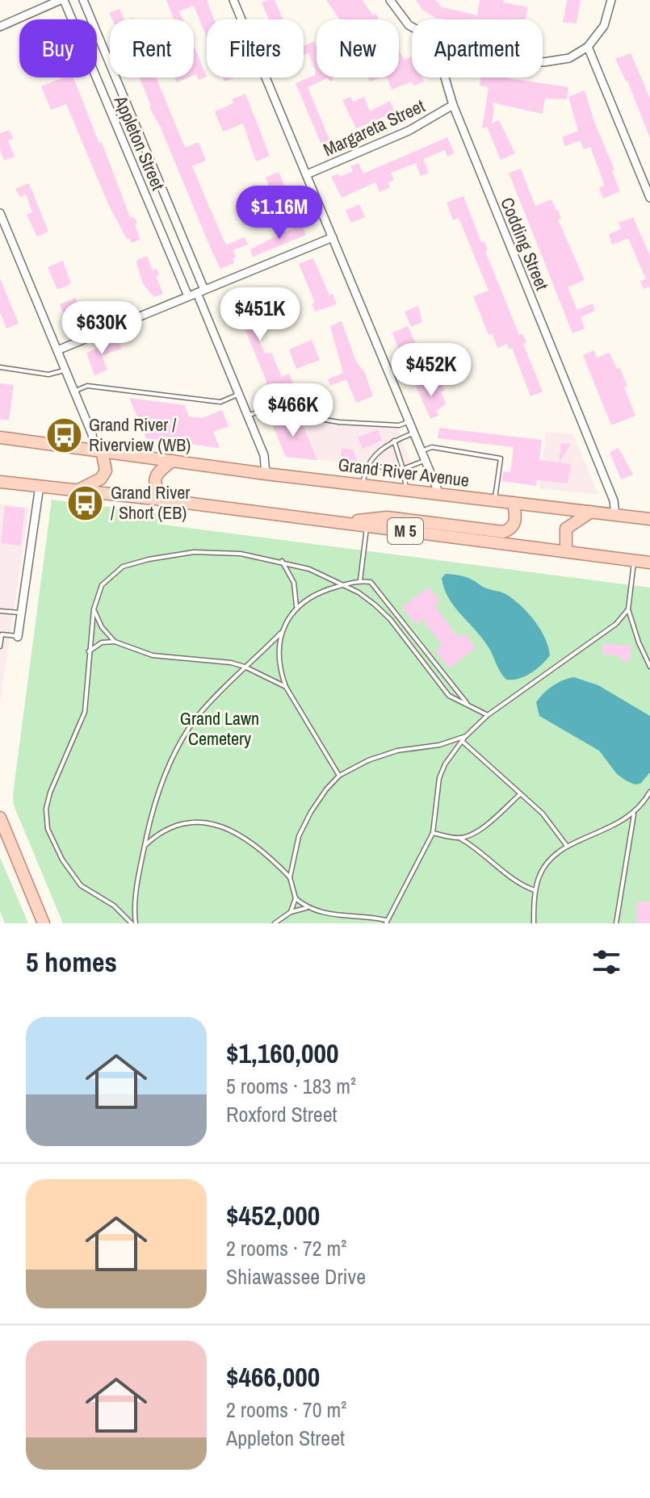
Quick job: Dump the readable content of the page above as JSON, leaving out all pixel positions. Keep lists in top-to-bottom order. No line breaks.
{"streets":{"main road":["Grand River Avenue","M 5"],"street":["Margareta Street","Appleton Street","Codding Street"]},"crossings":[["Margareta Street","Codding Street"],["Appleton Street","Grand River Avenue"],["Codding Street","Grand River Avenue"]],"parks":["Grand Lawn Cemetery"],"places":{"bus stop":["Grand River / Riverview (WB)","Grand River / Short (EB)"]},"page":{"chip":["Buy","Rent","Filters","New","Apartment"],"price":["$1.16M","$451K","$630K","$452K","$466K"],"heading":"5 homes","list":[{"name":"$1,160,000","note":"5 rooms · 183 m² · Roxford Street"},{"name":"$452,000","note":"2 rooms · 72 m² · Shiawassee Drive"},{"name":"$466,000","note":"2 rooms · 70 m² · Appleton Street"}]}}
